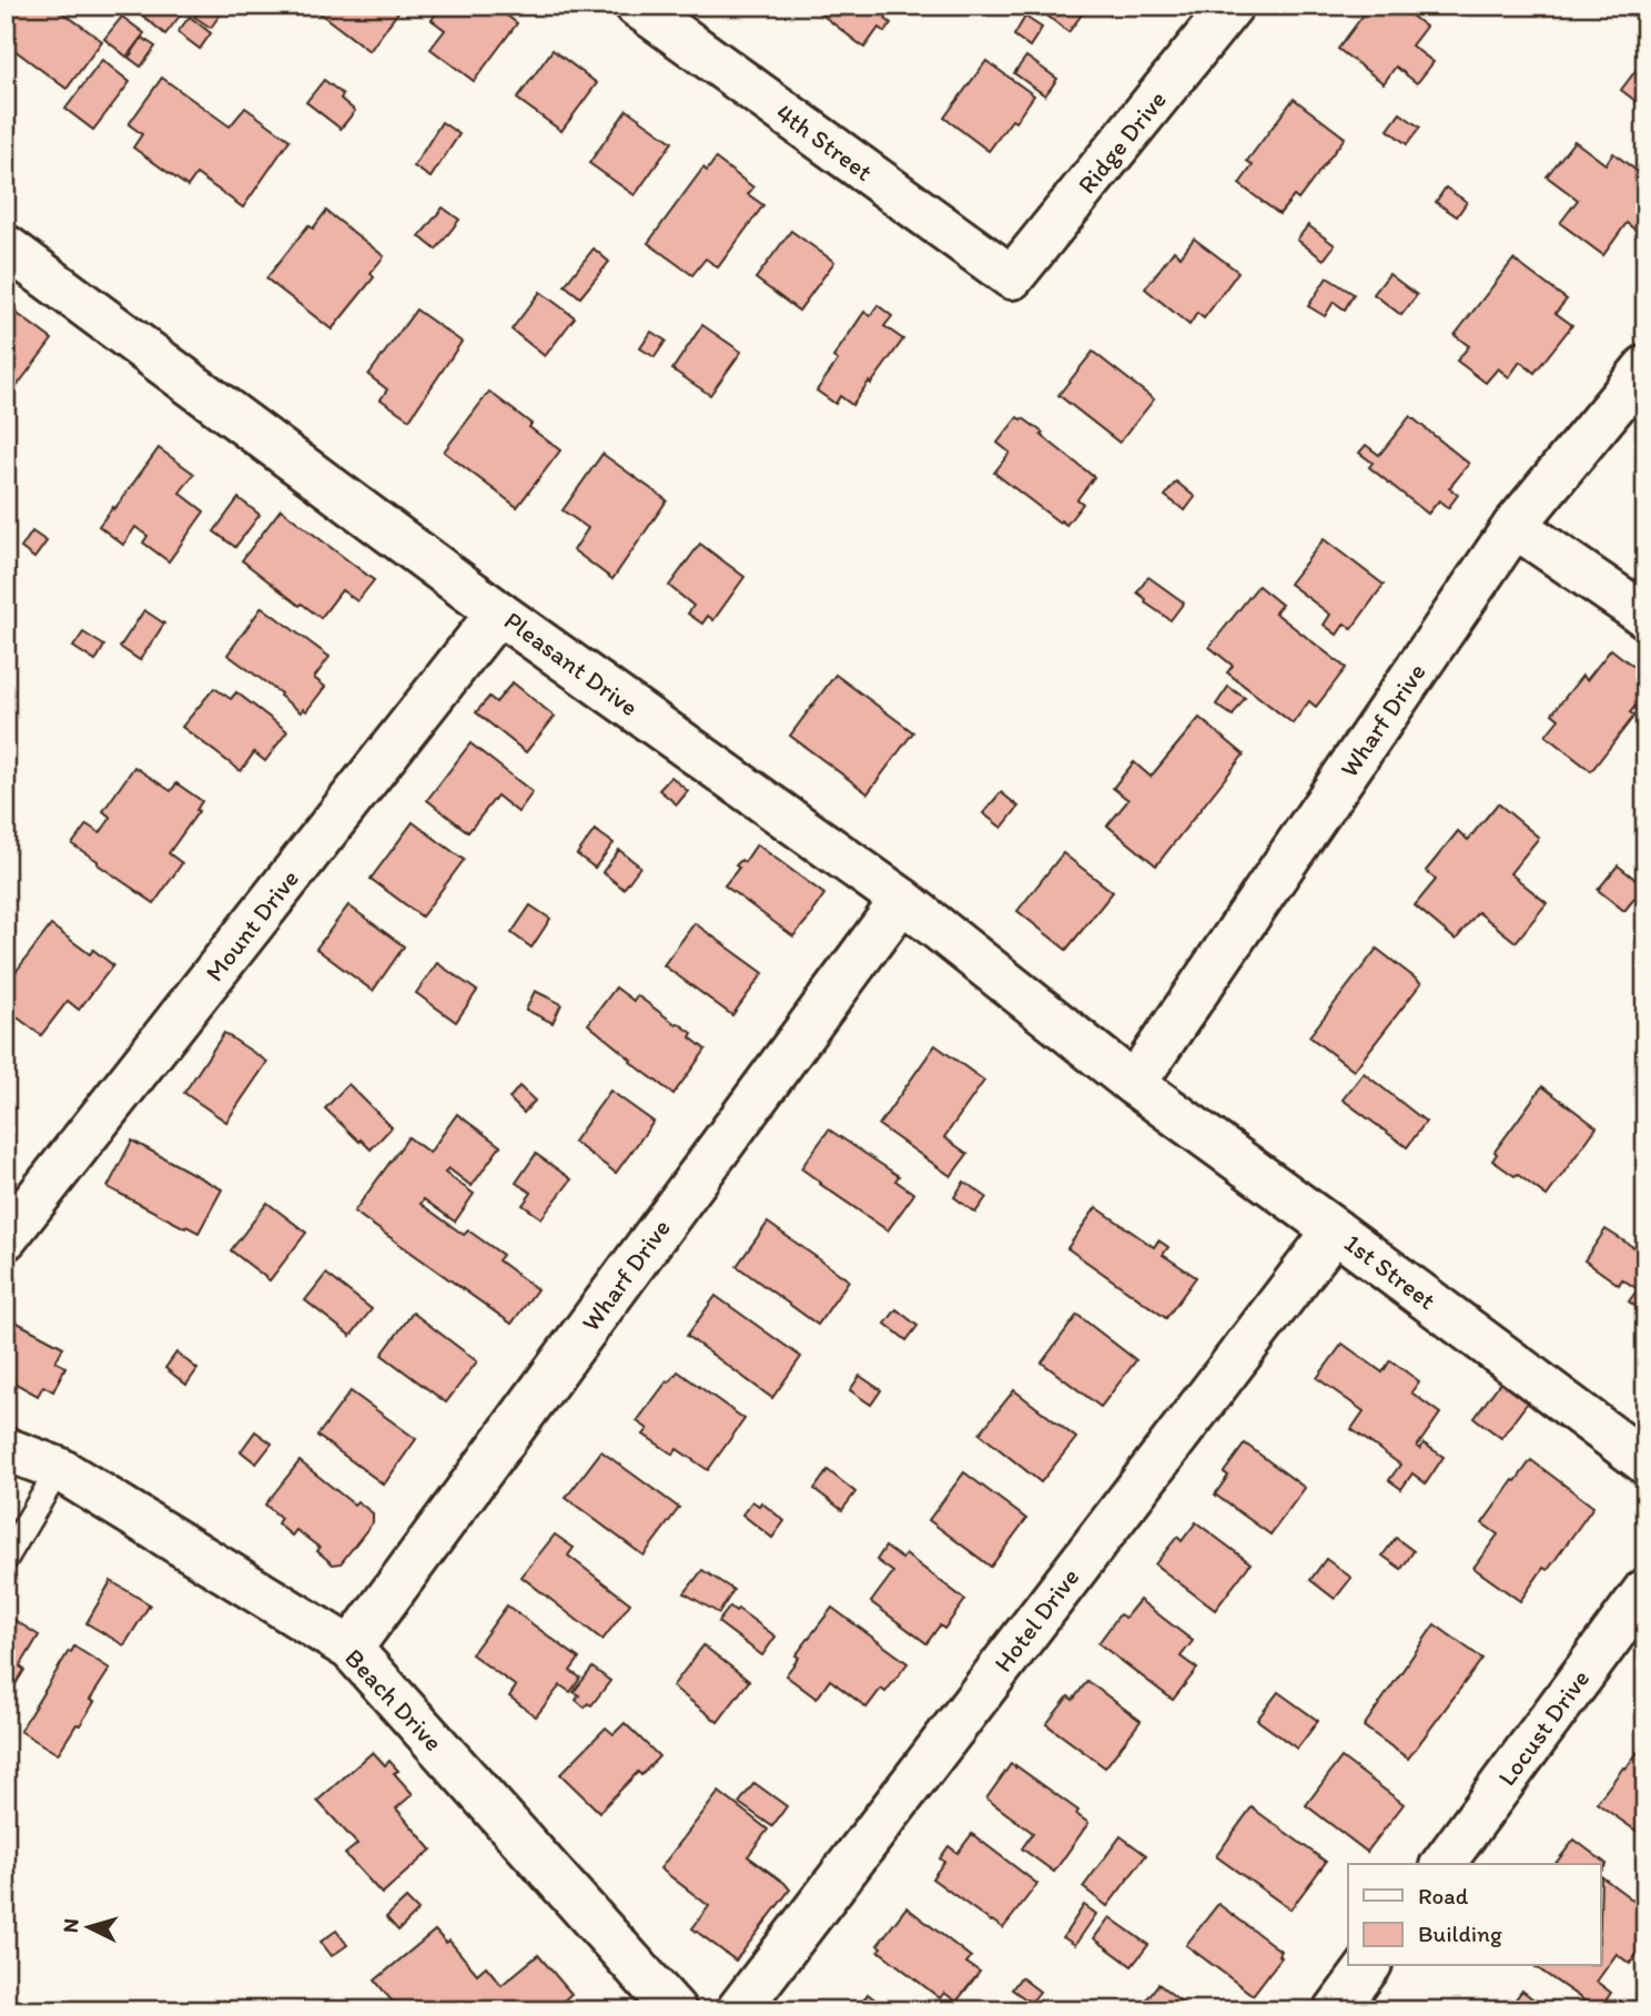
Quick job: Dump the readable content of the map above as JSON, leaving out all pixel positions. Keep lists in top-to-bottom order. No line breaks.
{"streets":{"street":["4th Street","Ridge Drive","Pleasant Drive","Wharf Drive","Mount Drive","1st Street","Hotel Drive","Beach Drive","Locust Drive"]},"crossings":[["4th Street","Ridge Drive"],["Pleasant Drive","Wharf Drive"],["Pleasant Drive","Mount Drive"],["Pleasant Drive","1st Street"],["Wharf Drive","1st Street"],["Wharf Drive","Beach Drive"],["1st Street","Hotel Drive"]],"legend":["Road","Building"],"north":"left"}
